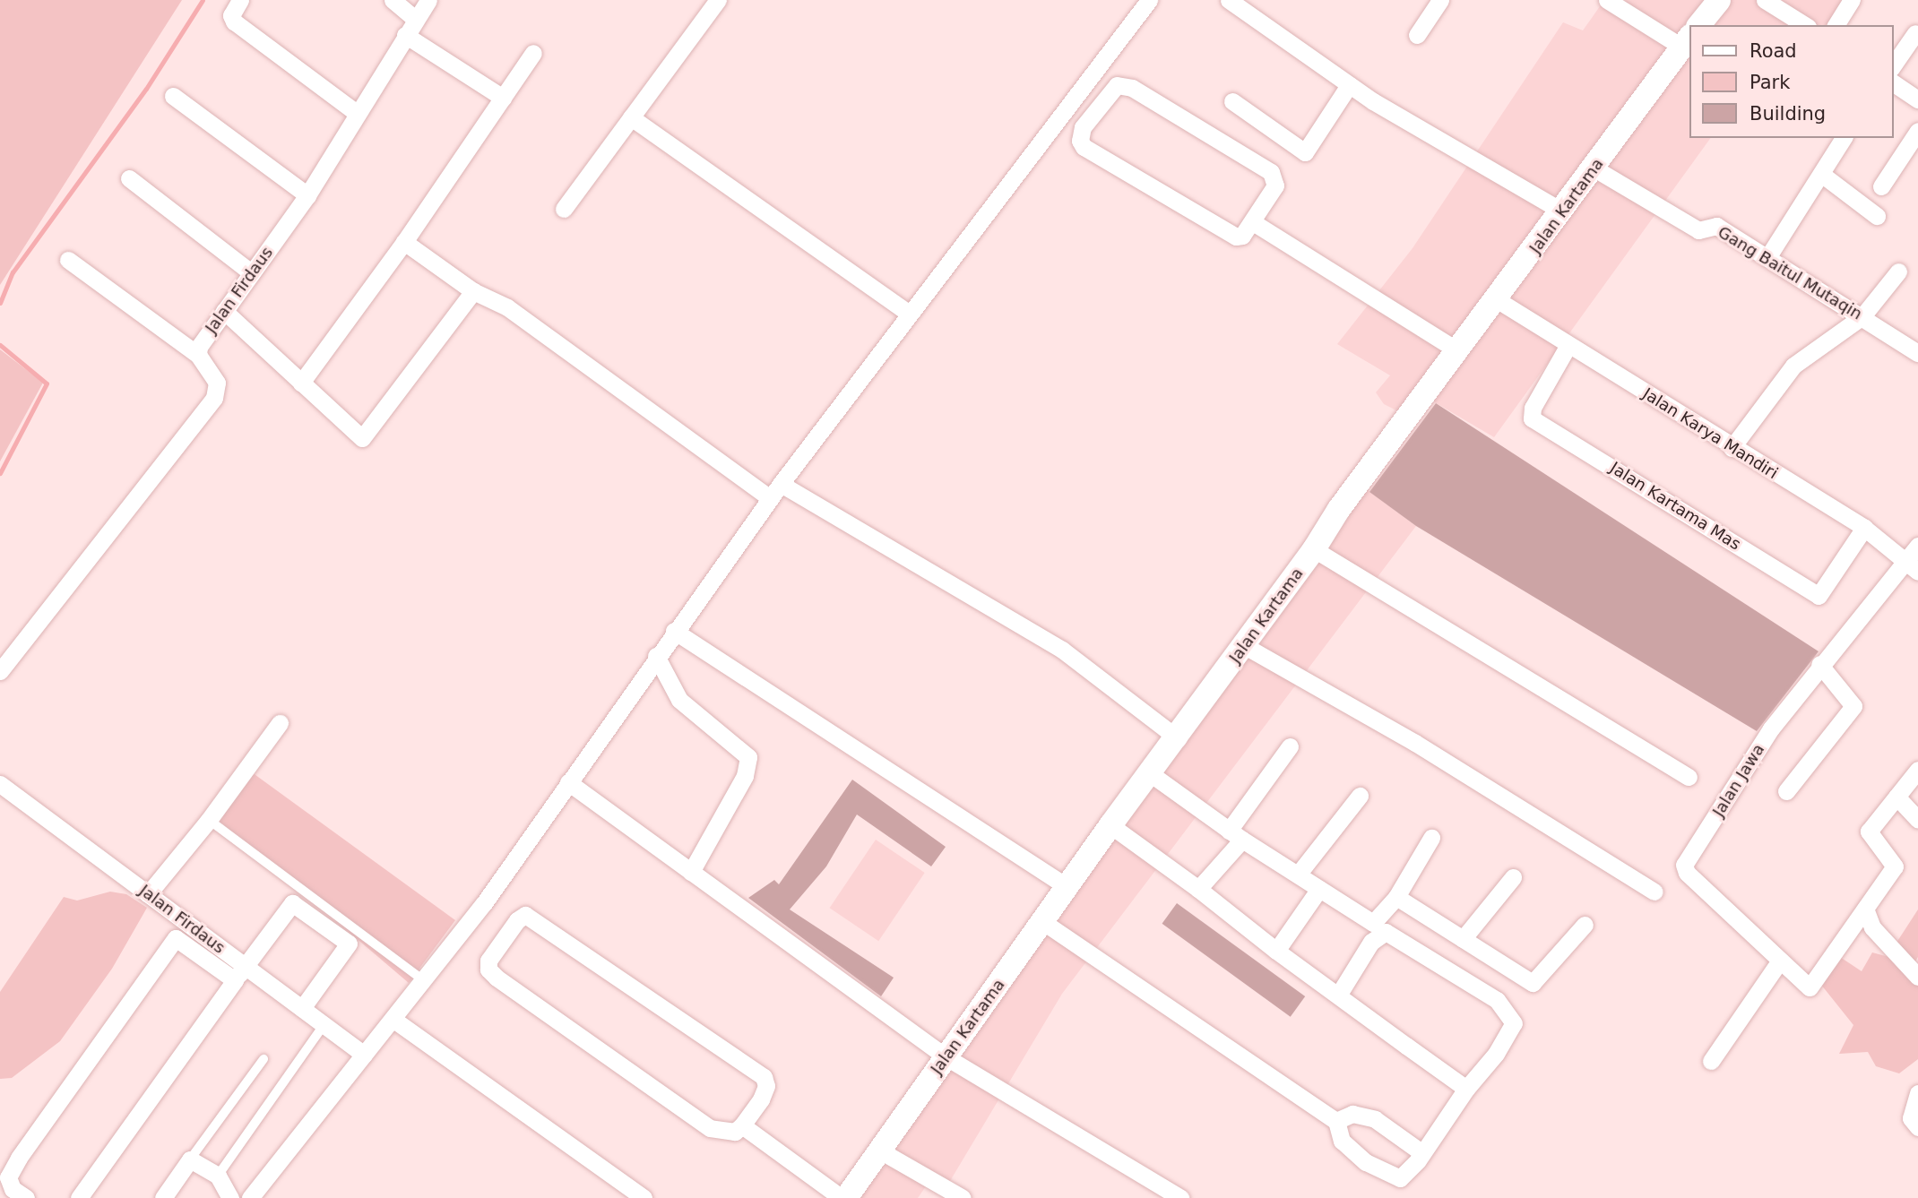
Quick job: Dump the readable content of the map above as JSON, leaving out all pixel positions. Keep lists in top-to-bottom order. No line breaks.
{"streets":{"main road":["Jalan Kartama"],"street":["Gang Baitul Mutaqin","Jalan Firdaus","Jalan Karya Mandiri","Jalan Kartama Mas","Jalan Jawa"]},"crossings":[["Jalan Kartama","Gang Baitul Mutaqin"],["Jalan Kartama","Jalan Karya Mandiri"],["Jalan Karya Mandiri","Jalan Kartama Mas"],["Jalan Karya Mandiri","Jalan Jawa"]],"legend":["Road","Park","Building"]}
